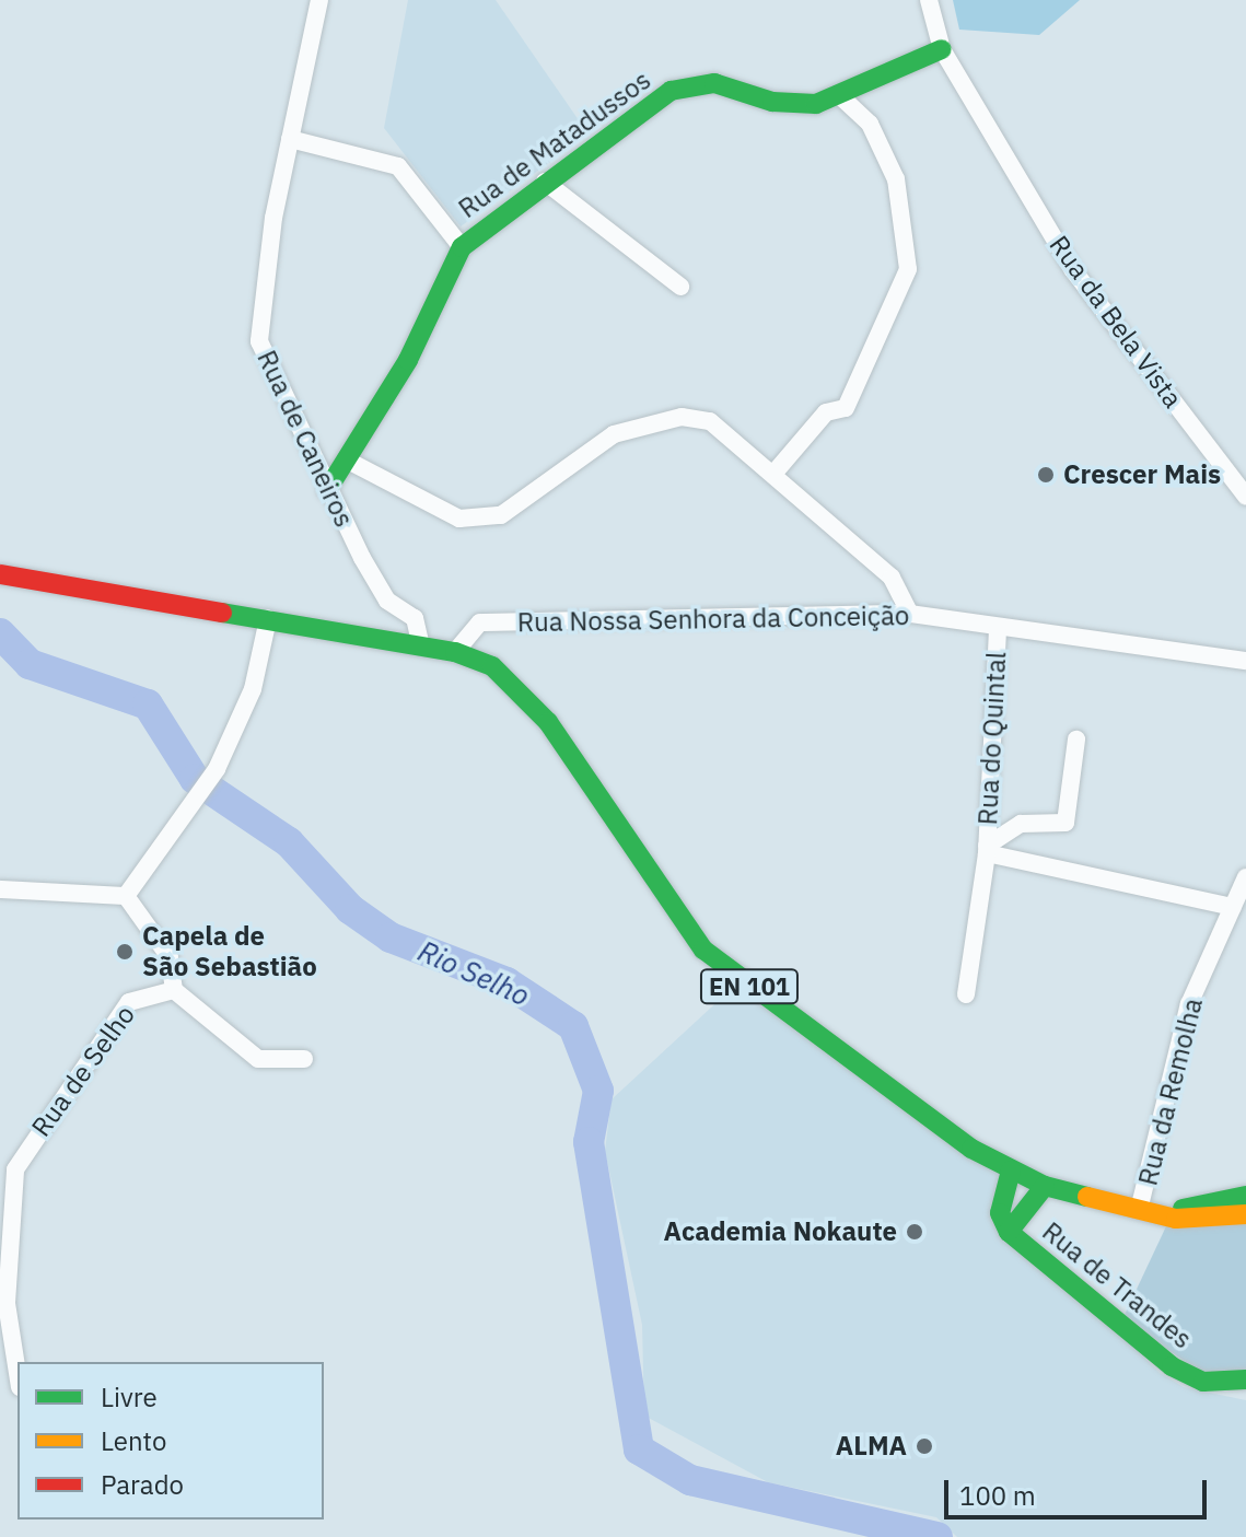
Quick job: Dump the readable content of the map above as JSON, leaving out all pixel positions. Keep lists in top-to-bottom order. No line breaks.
{"streets":{"main road":["Rua de Matadussos","EN 101","Rua de Trandes"],"street":["Rua da Bela Vista","Rua de Caneiros","Rua Nossa Senhora da Conceição","Rua do Quintal","Rua de Selho","Rua da Remolha"]},"crossings":[["Rua de Matadussos","Rua da Bela Vista"],["Rua de Matadussos","Rua de Caneiros"],["Rua de Caneiros","EN 101"],["Rua Nossa Senhora da Conceição","Rua do Quintal"],["Rua Nossa Senhora da Conceição","EN 101"],["EN 101","Rua da Remolha"],["EN 101","Rua de Trandes"]],"water":["Rio Selho"],"places":["Crescer Mais","Capela de São Sebastião","Academia Nokaute","ALMA"],"legend":["Livre","Lento","Parado"],"scale_bar":"100 m"}
